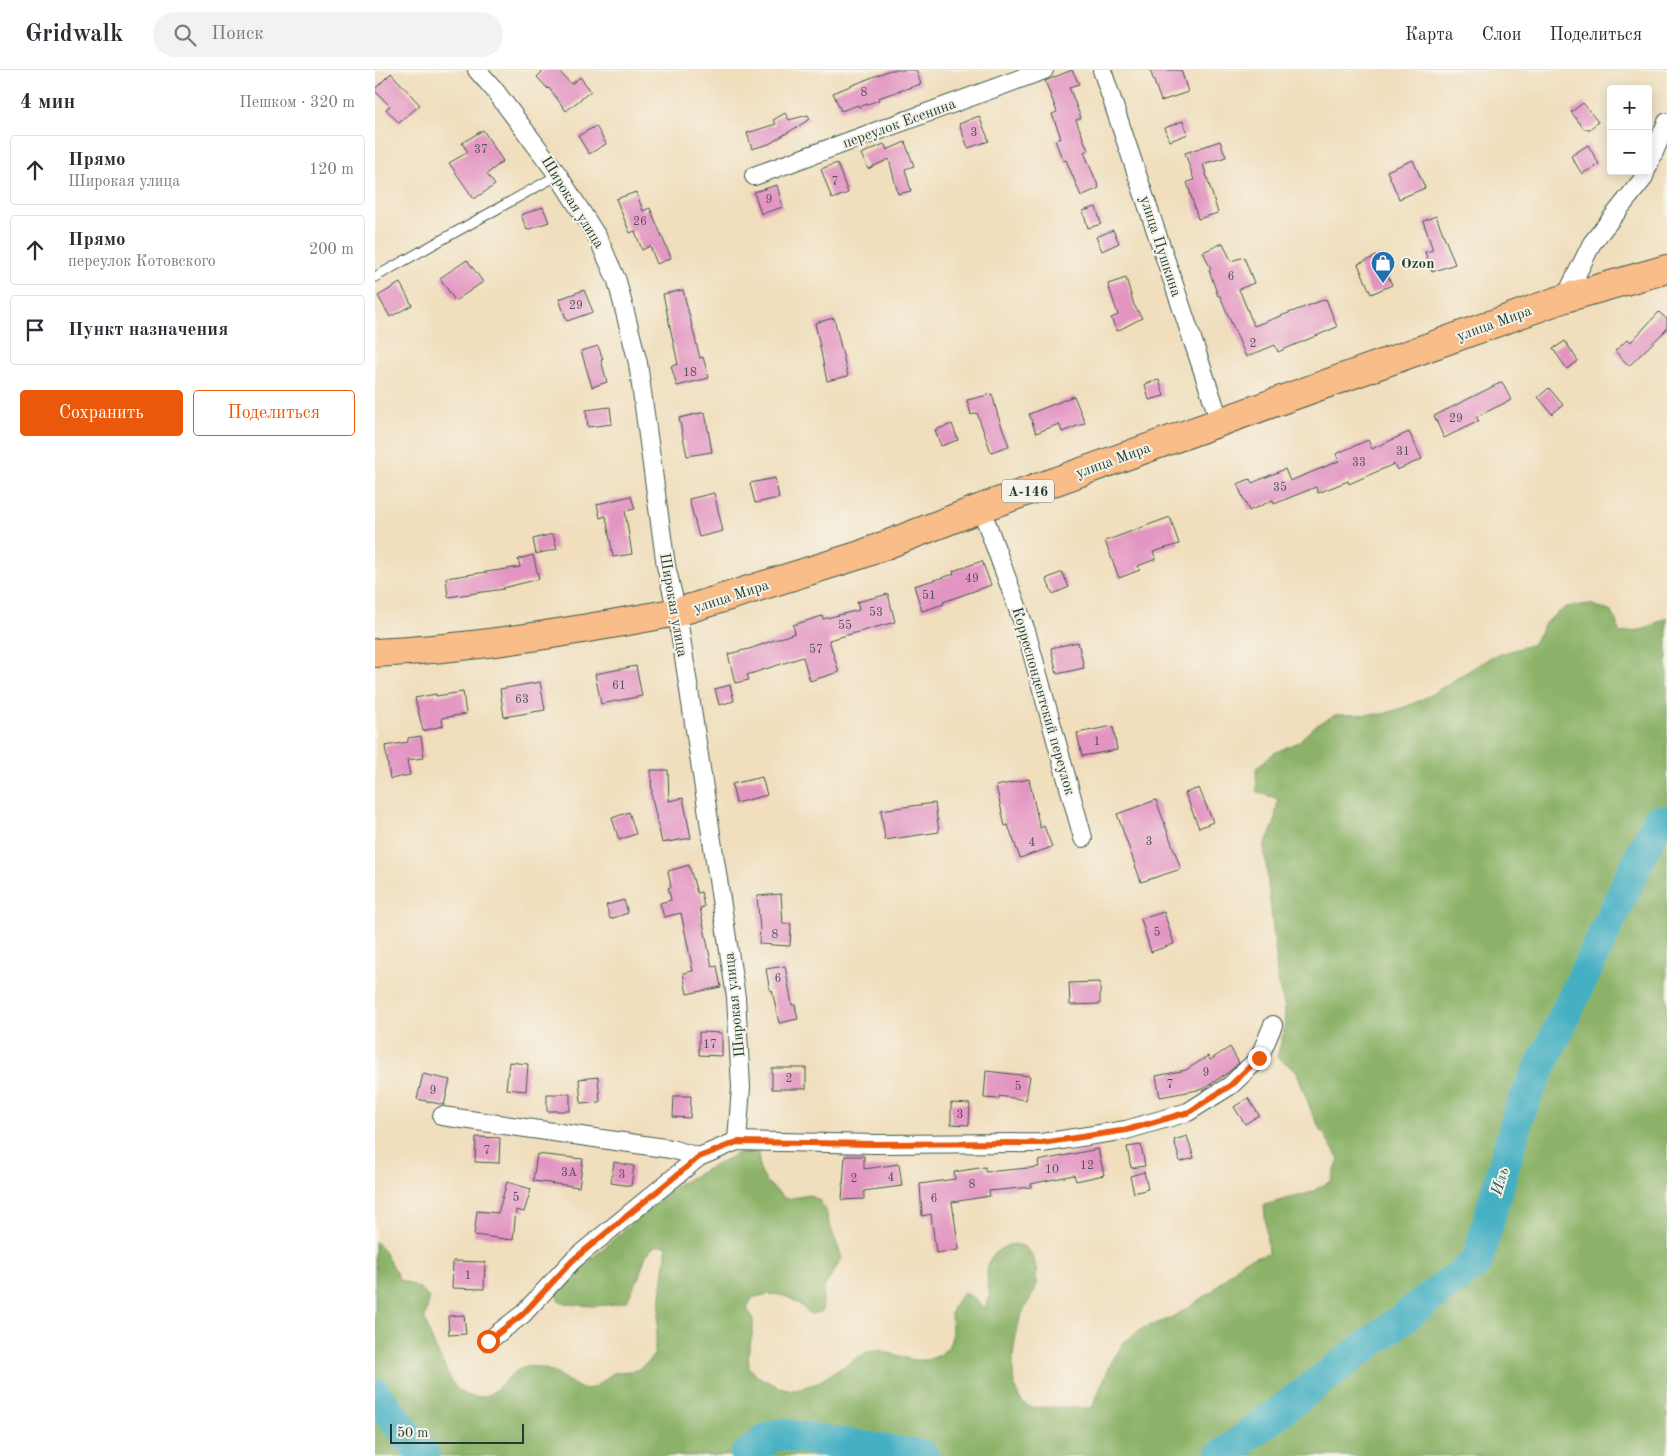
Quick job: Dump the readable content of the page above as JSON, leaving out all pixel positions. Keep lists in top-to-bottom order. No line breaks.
{"streets":{"highway":["улица Мира","А-146"],"street":["переулок Есенина","Широкая улица","улица Пушкина","Корреспондентский переулок"]},"crossings":[["Широкая улица","улица Мира"],["улица Пушкина","улица Мира"],["улица Мира","Корреспондентский переулок"]],"water":["Иль"],"places":{"shop":["Ozon"]},"house_numbers":["8","3","37","7","9","26","6","29","2","18","29","31","33","35","49","51","53","55","57","61","63","1","3","4","5","8","6","17","9","2","7","5","9","3","7","12","10","3А","3","4","2","8","5","6","1"],"scale_bar":"50 m","page":{"header":"Gridwalk","search":"Поиск","nav":["Карта","Слои","Поделиться"],"heading":["4 мин","Пешком · 320 m"],"map_buttons":["+","−"],"list":[["Прямо","Широкая улица","120 m"],["Прямо","переулок Котовского","200 m"],"Пункт назначения"],"buttons":["Сохранить","Поделиться"],"scale":"50 m"}}
